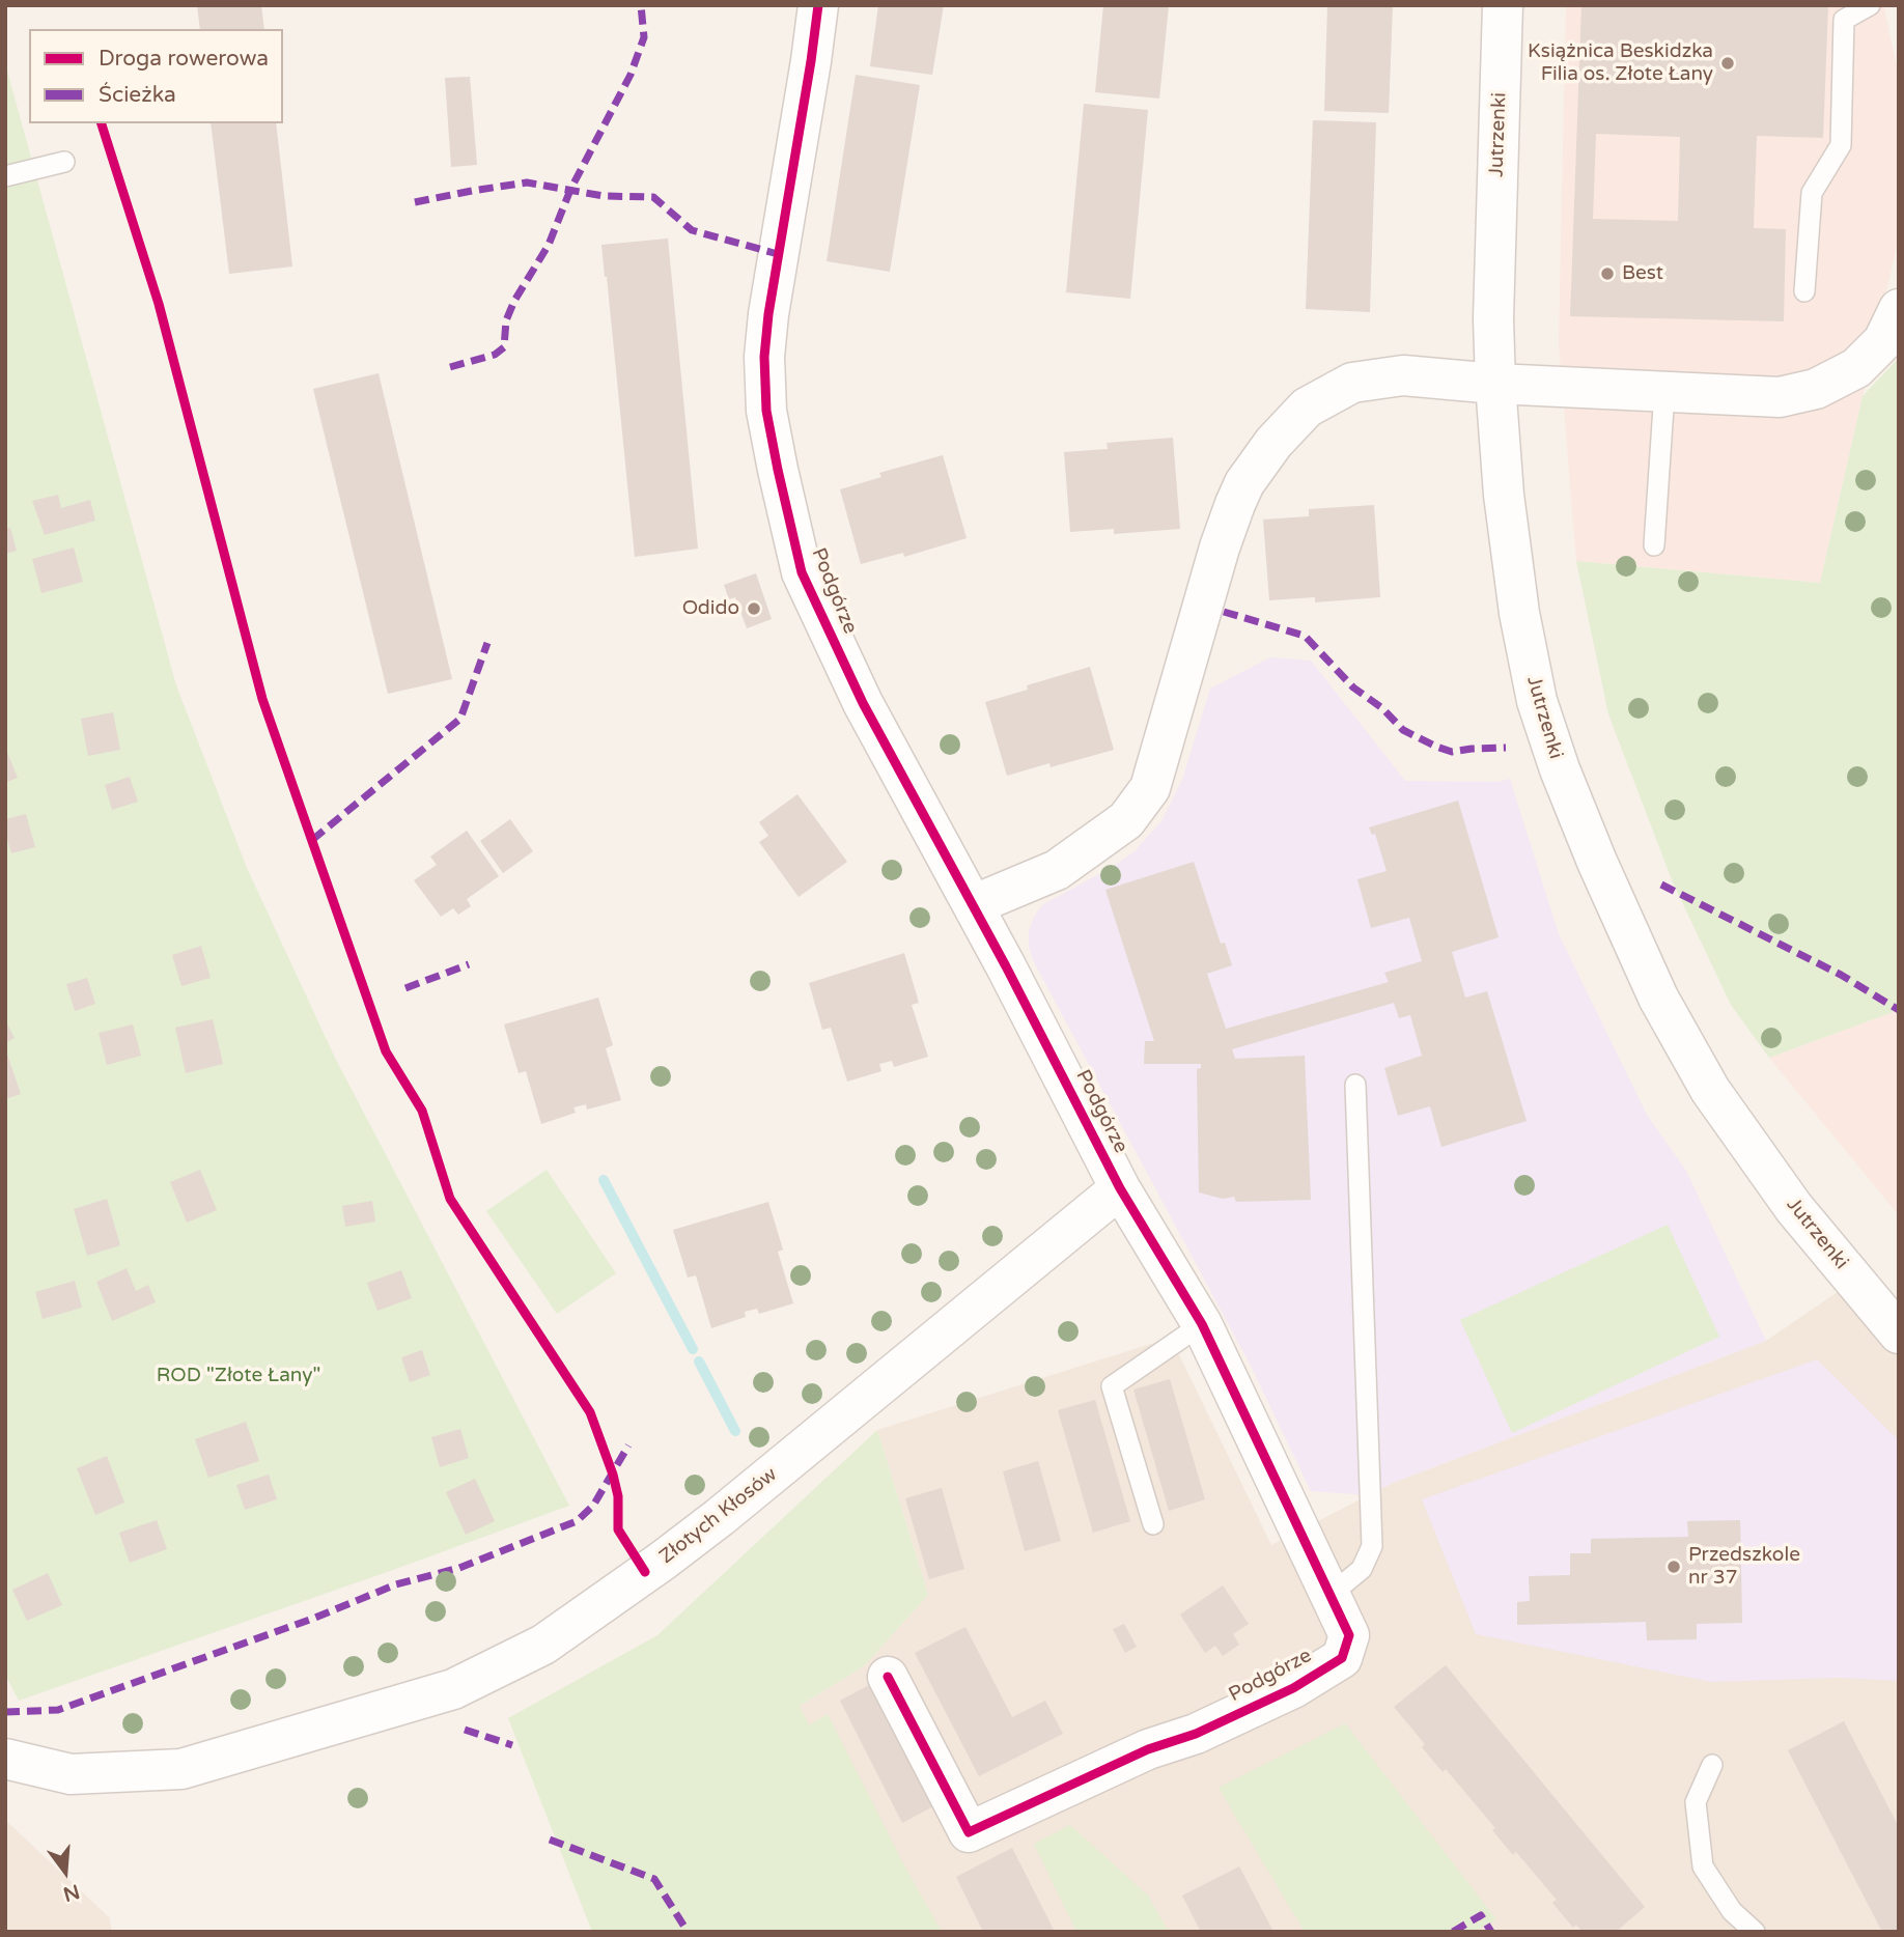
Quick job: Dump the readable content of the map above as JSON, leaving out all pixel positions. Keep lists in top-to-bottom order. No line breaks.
{"streets":{"street":["Jutrzenki","Podgórze","Złotych Kłosów"]},"crossings":[["Podgórze","Złotych Kłosów"]],"parks":["ROD \"Złote Łany\""],"places":["Książnica Beskidzka Filia os. Złote Łany","Best","Odido","Przedszkole nr 37"],"legend":["Droga rowerowa","Ścieżka"],"north":"bottom"}
